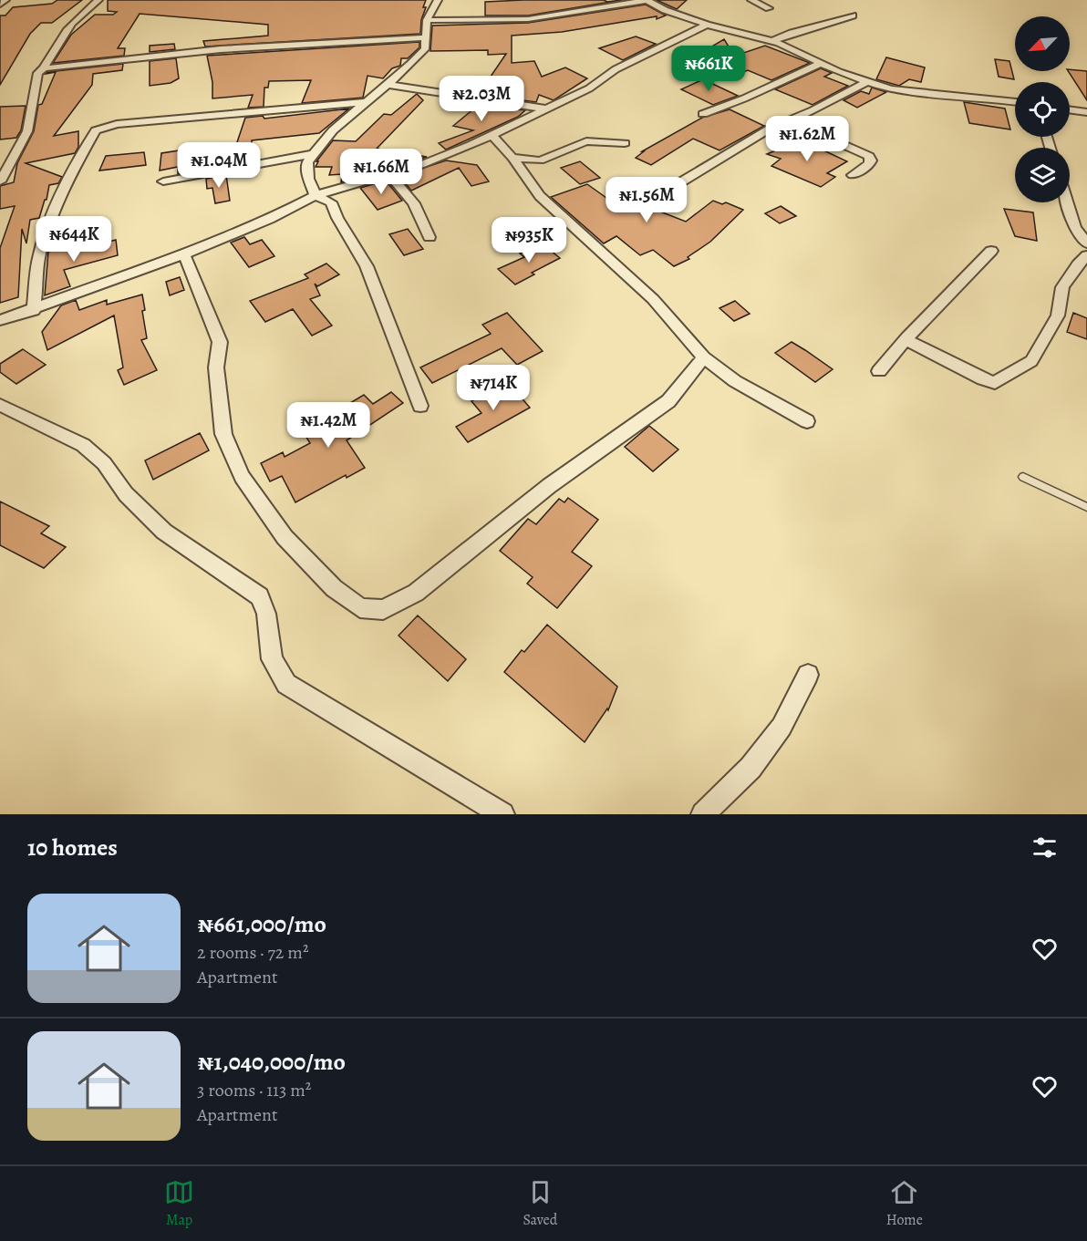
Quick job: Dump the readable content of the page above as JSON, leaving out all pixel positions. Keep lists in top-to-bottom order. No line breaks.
{"north":"bottom left","page":{"price":["₦661K","₦2.03M","₦1.62M","₦1.04M","₦1.66M","₦1.56M","₦644K","₦935K","₦714K","₦1.42M"],"heading":"10 homes","list":[{"name":"₦661,000/mo","note":"2 rooms · 72 m² · Apartment"},{"name":"₦1,040,000/mo","note":"3 rooms · 113 m² · Apartment"}],"tabs":["Map","Saved","Home"]}}
